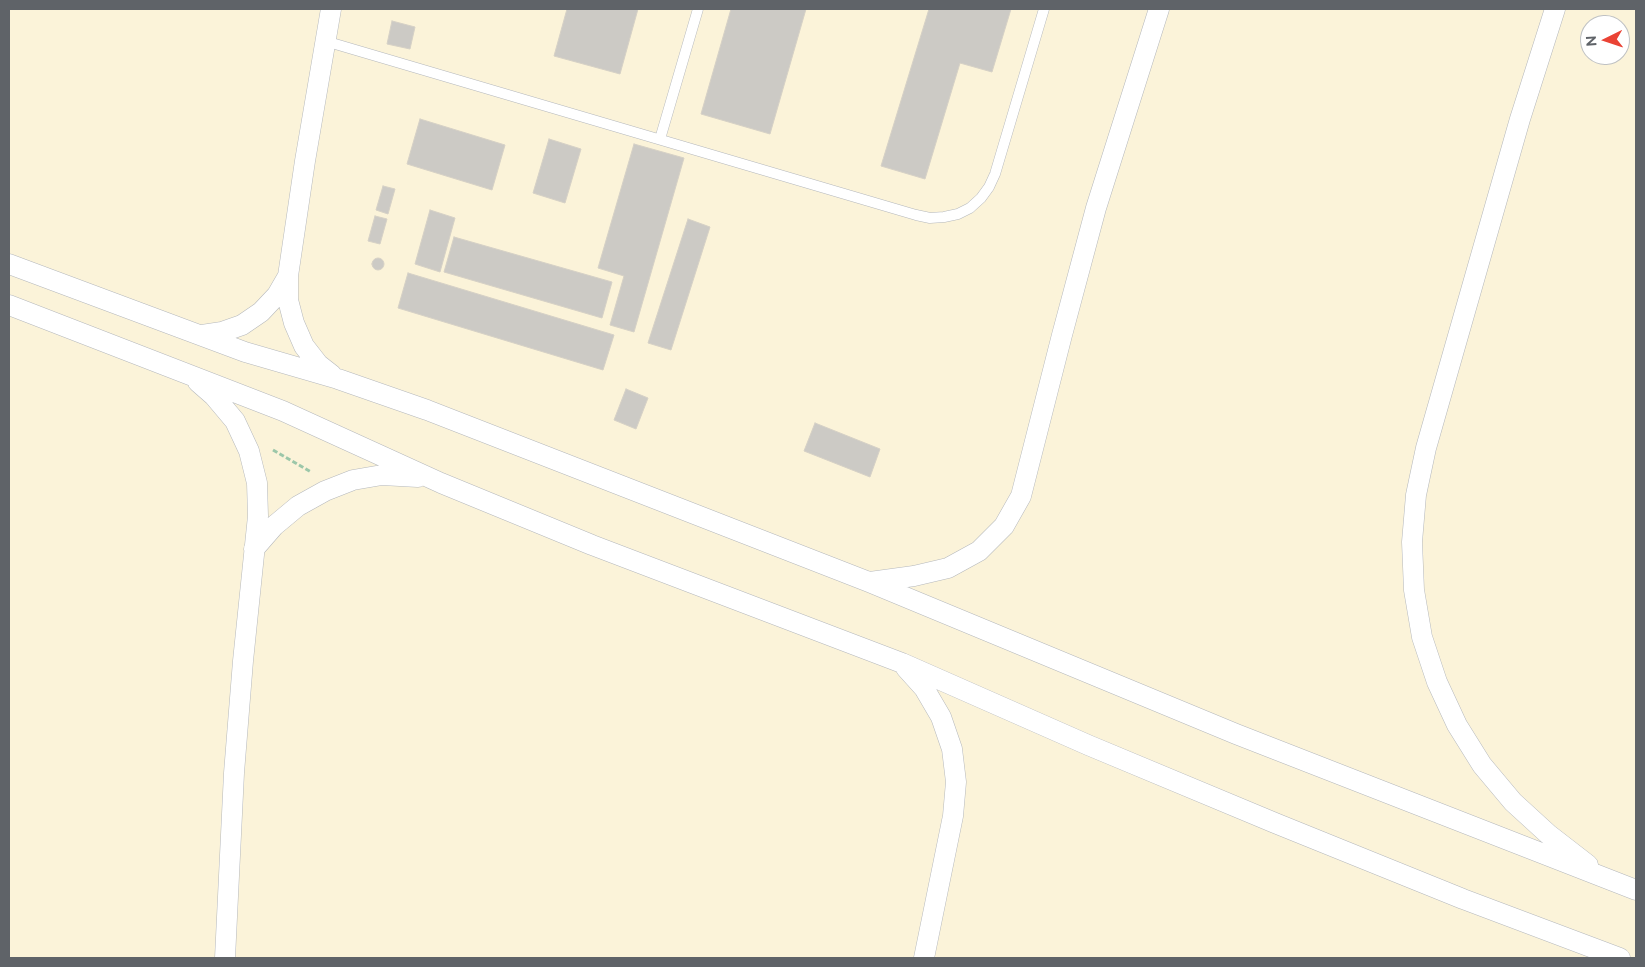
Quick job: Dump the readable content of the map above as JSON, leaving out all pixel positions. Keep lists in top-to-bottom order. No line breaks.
{"north":"left"}
